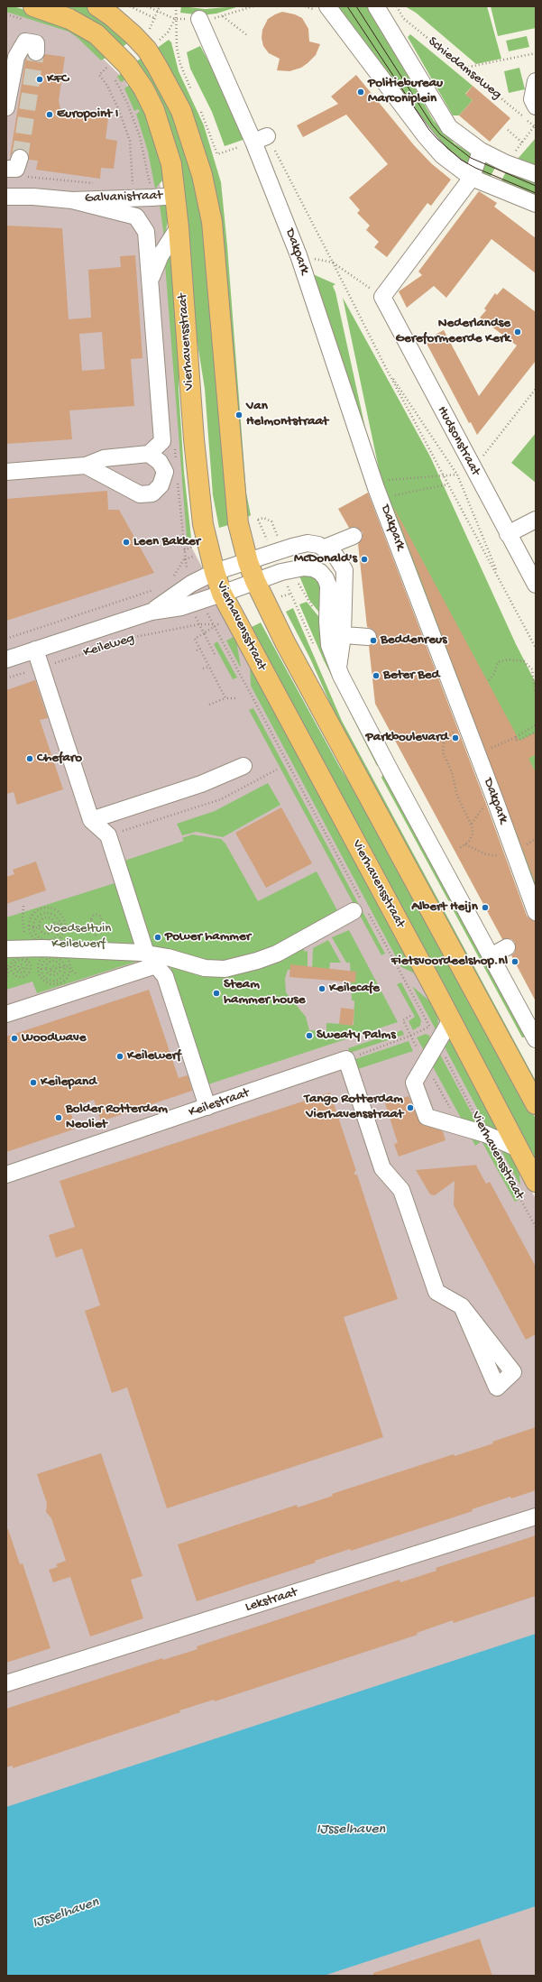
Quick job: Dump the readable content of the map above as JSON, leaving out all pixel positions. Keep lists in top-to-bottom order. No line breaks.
{"streets":{"main road":["Vierhavensstraat"],"street":["Galvanistraat","Dakpark","Hudsonstraat","Keileweg","Keilestraat","Lekstraat"],"path":["Schiedamseweg"]},"crossings":[["Galvanistraat","Vierhavensstraat"],["Vierhavensstraat","Keileweg"]],"water":["IJsselhaven"],"parks":["Voedseltuin Keilewerf"],"places":["KFC","Politiebureau Marconiplein","Europoint I","Nederlandse Gereformeerde Kerk","Van Helmontstraat","Leen Bakker","McDonald's","Beddenreus","Beter Bed","Parkboulevard","Chefaro","Albert Heijn","Power hammer","Fietsvoordeelshop.nl","Keilecafe","Steam hammer house","Sweaty Palms","Woodwave","Keilewerf","Keilepand","Tango Rotterdam Vierhavensstraat","Bolder Rotterdam Neoliet"]}
